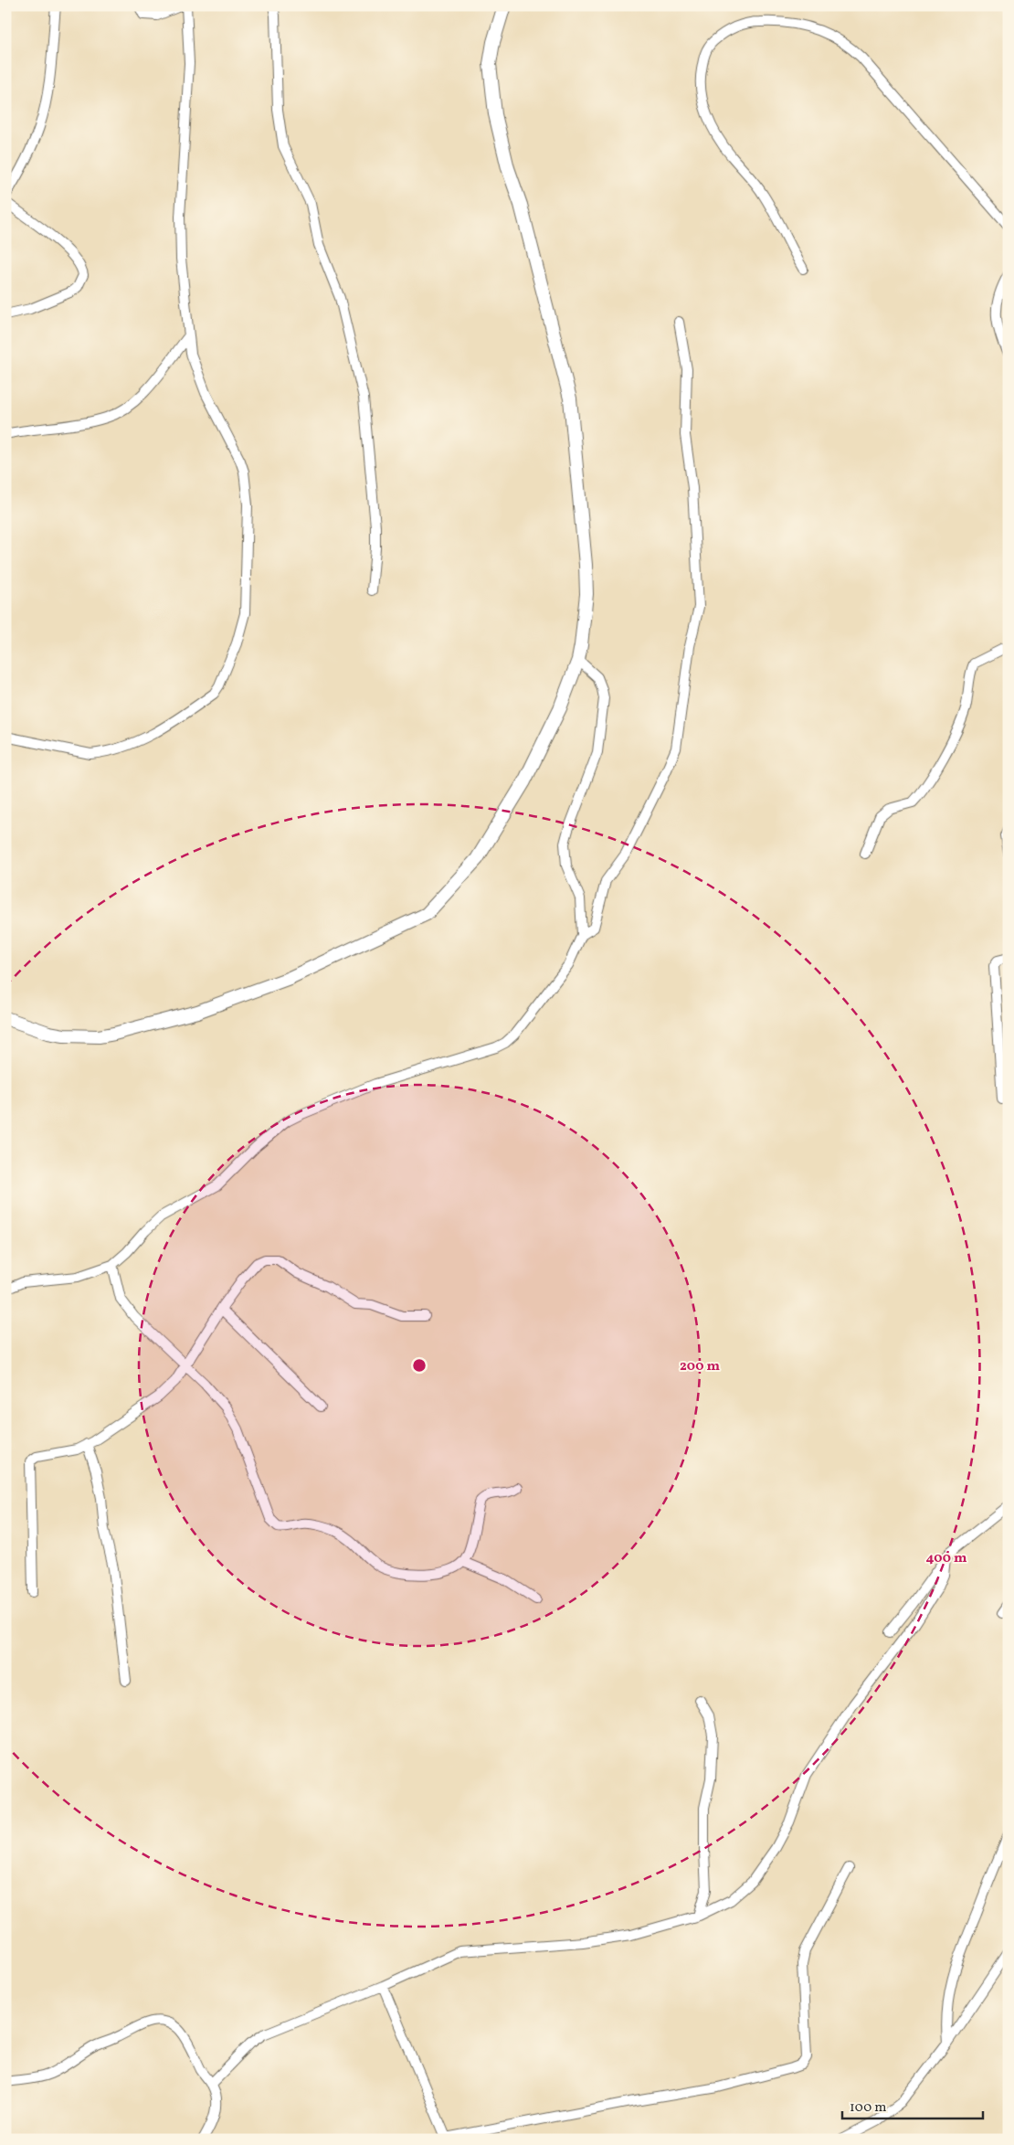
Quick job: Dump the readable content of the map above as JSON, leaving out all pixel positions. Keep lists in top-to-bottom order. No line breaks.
{"scale_bar":"100 m","rings":["200 m","400 m"]}
